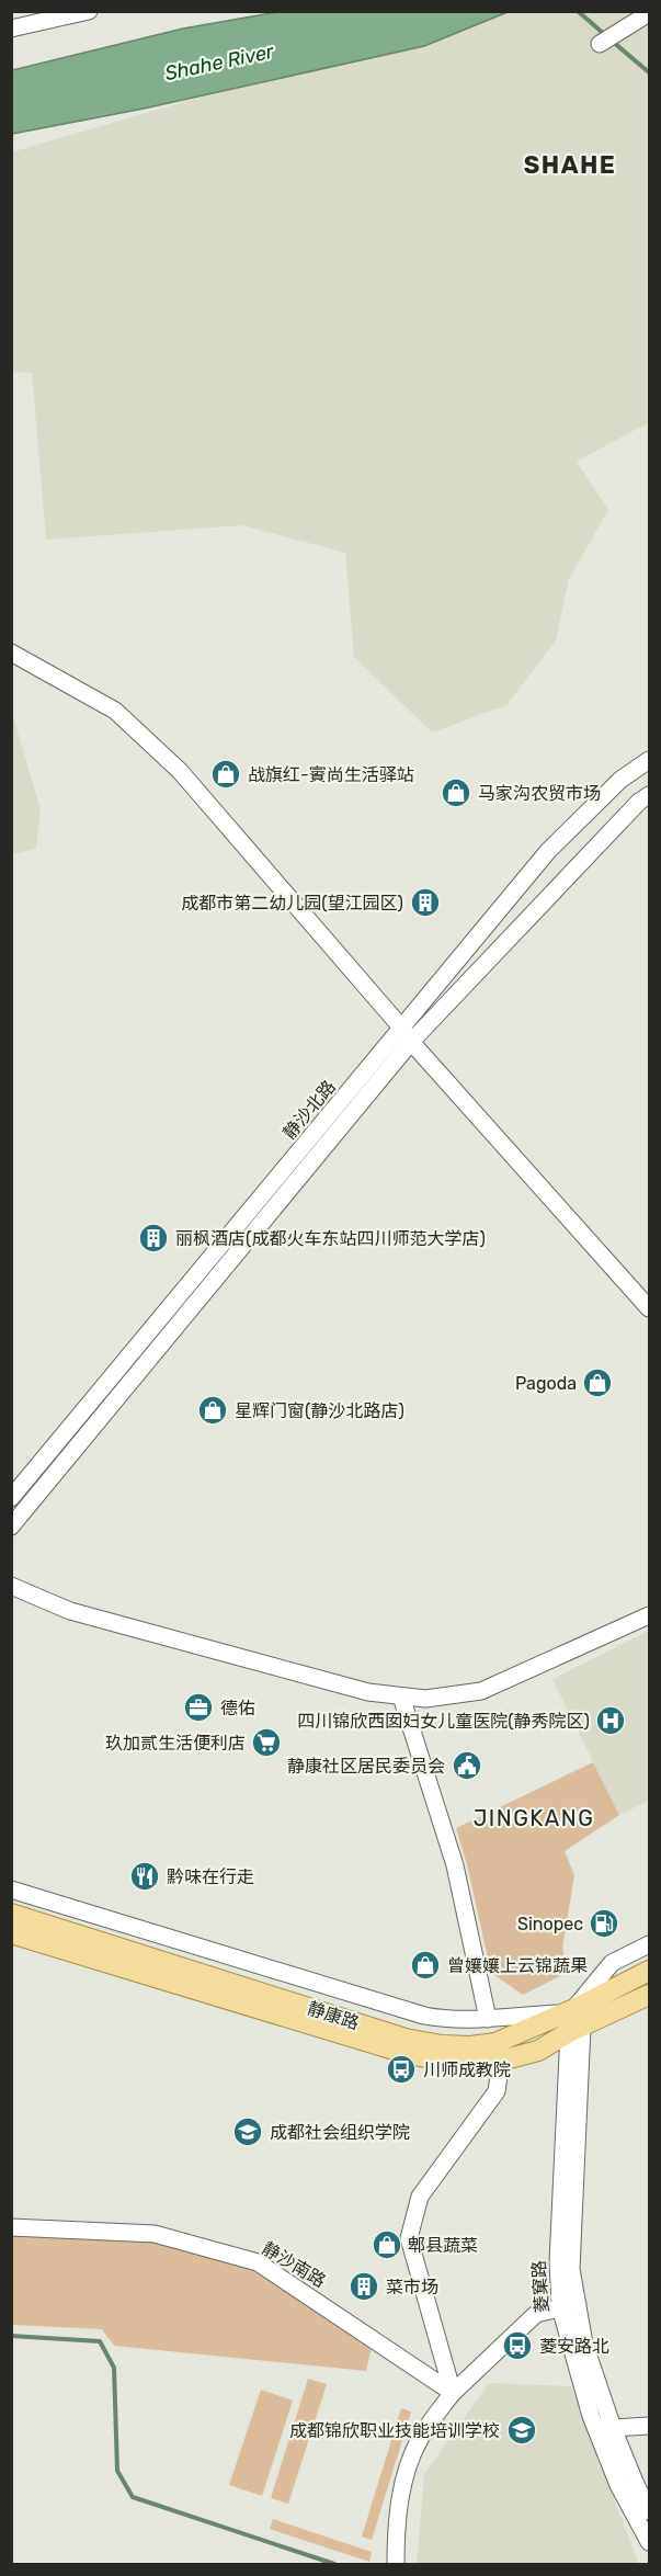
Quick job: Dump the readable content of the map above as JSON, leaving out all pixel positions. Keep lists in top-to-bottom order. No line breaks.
{"streets":{"main road":["静康路"],"street":["静沙北路","静沙南路","菱窠路"]},"crossings":[["静康路","菱窠路"]],"districts":["SHAHE","JINGKANG"],"water":["Shahe River"],"places":{"shop":["战旗红-賨尚生活驿站","马家沟农贸市场","Pagoda","星辉门窗(静沙北路店)","曾孃孃上云锦蔬果","郫县蔬菜"],"building":["成都市第二幼儿园(望江园区)","丽枫酒店(成都火车东站四川师范大学店)","菜市场"],"office":["德佑"],"hospital":["四川锦欣西囡妇女儿童医院(静秀院区)"],"supermarket":["玖加贰生活便利店"],"public building":["静康社区居民委员会"],"restaurant":["黔味在行走"],"fuel station":["Sinopec"],"bus stop":["川师成教院","菱安路北"],"school or university":["成都社会组织学院","成都锦欣职业技能培训学校"]}}
